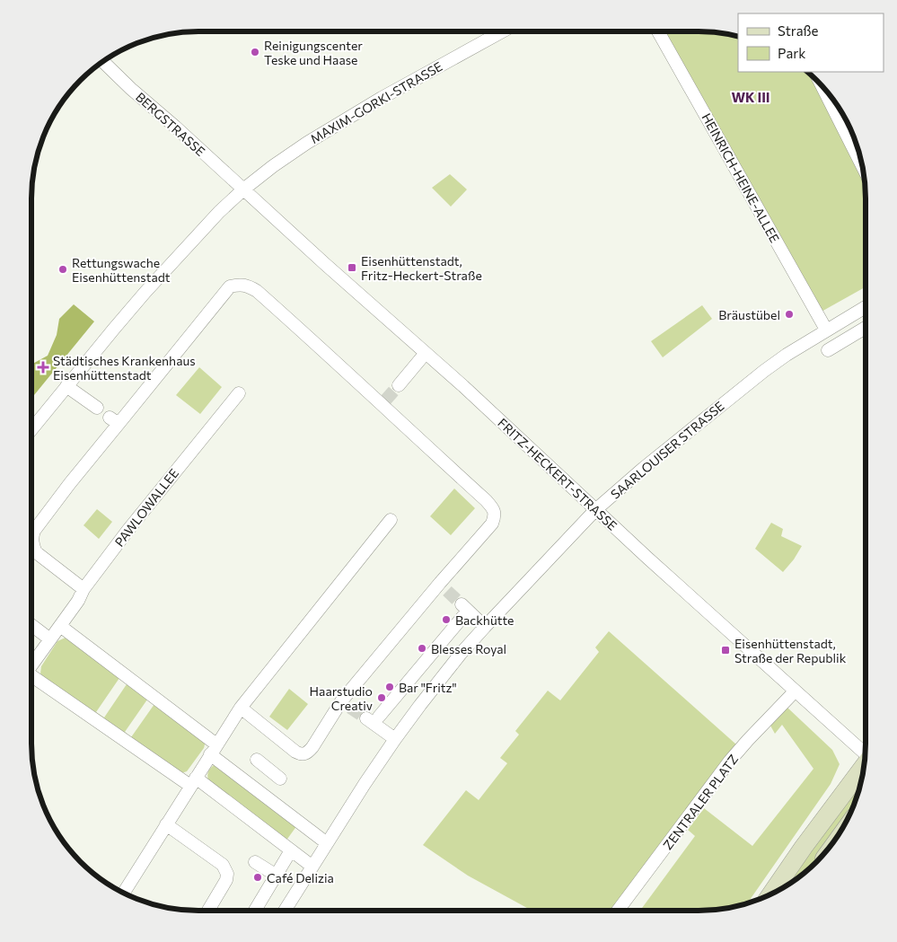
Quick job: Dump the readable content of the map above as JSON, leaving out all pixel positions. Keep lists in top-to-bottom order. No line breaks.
{"streets":{"street":["MAXIM-GORKI-STRASSE","BERGSTRASSE","HEINRICH-HEINE-ALLEE","SAARLOUISER STRASSE","FRITZ-HECKERT-STRASSE","PAWLOWALLEE","ZENTRALER PLATZ"]},"crossings":[["MAXIM-GORKI-STRASSE","BERGSTRASSE"],["MAXIM-GORKI-STRASSE","FRITZ-HECKERT-STRASSE"],["BERGSTRASSE","FRITZ-HECKERT-STRASSE"],["HEINRICH-HEINE-ALLEE","SAARLOUISER STRASSE"],["SAARLOUISER STRASSE","FRITZ-HECKERT-STRASSE"],["SAARLOUISER STRASSE","PAWLOWALLEE"],["FRITZ-HECKERT-STRASSE","ZENTRALER PLATZ"]],"districts":["WK III"],"places":{"other":["Reinigungscenter Teske und Haase","Rettungswache Eisenhüttenstadt","Bräustübel","Backhütte","Blesses Royal","Bar \"Fritz\"","Haarstudio Creativ","Café Delizia"],"transit":["Eisenhüttenstadt, Fritz-Heckert-Straße","Eisenhüttenstadt, Straße der Republik"],"health":["Städtisches Krankenhaus Eisenhüttenstadt"]},"legend":["Straße","Park"]}
